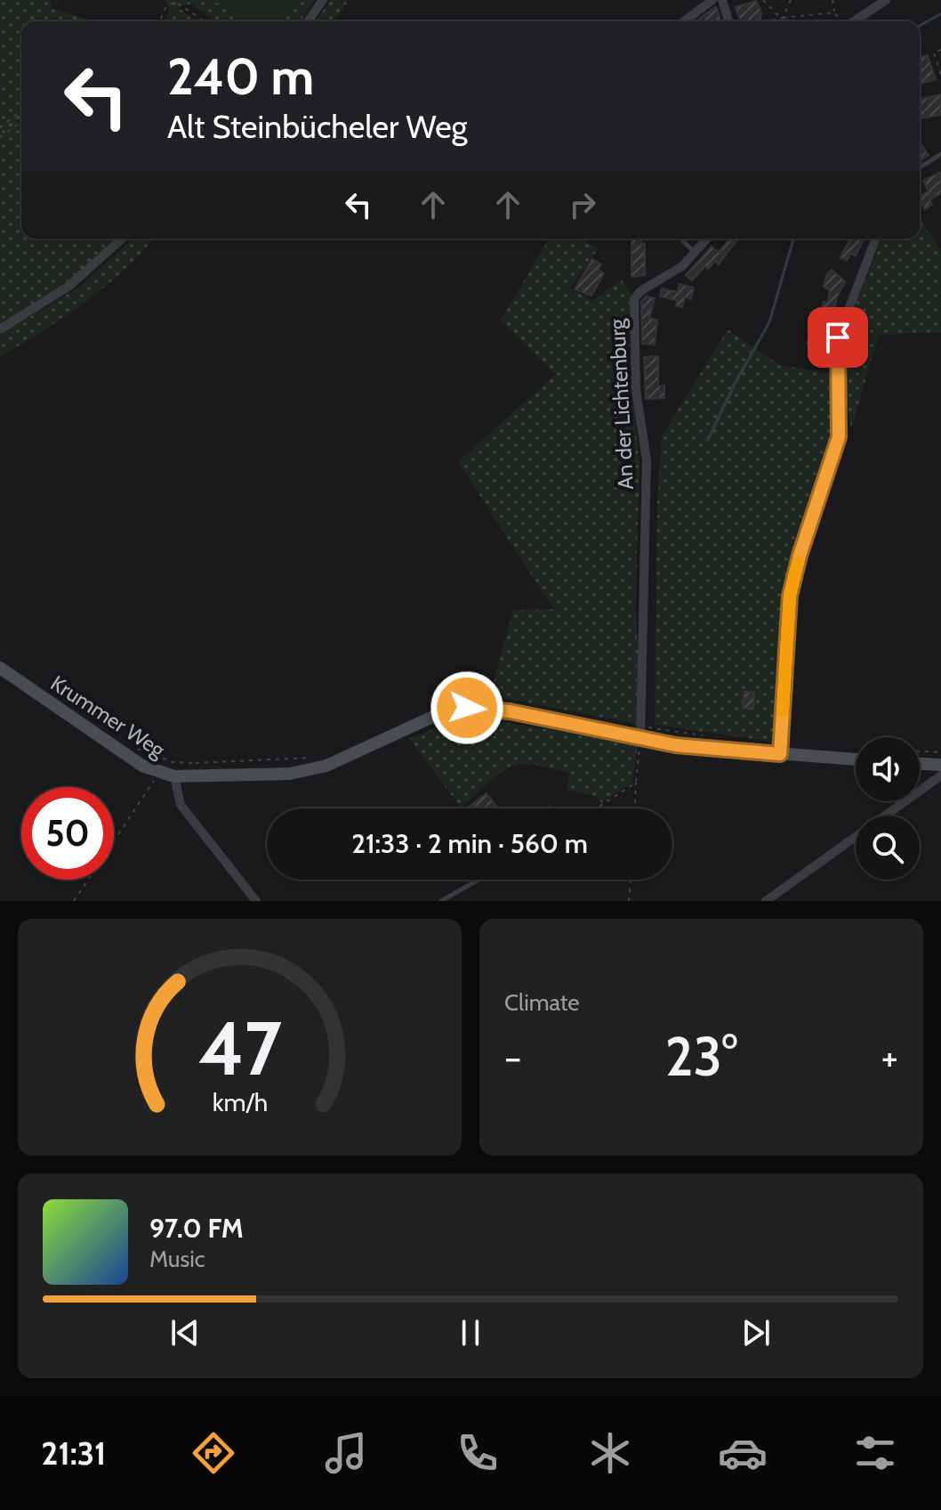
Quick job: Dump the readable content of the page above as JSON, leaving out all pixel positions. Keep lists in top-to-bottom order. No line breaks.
{"streets":{"main road":["Krummer Weg"],"street":["An der Lichtenburg"]},"crossings":[["An der Lichtenburg","Krummer Weg"]],"page":{"turn":["240 m","Alt Steinbücheler Weg"],"limit":"50","trip":"21:33 · 2 min · 560 m","tile":"Climate","heat":["−","23°","+"],"song":["97.0 FM","Music"],"tabs":"21:31","gauge":["47","km/h"]}}
